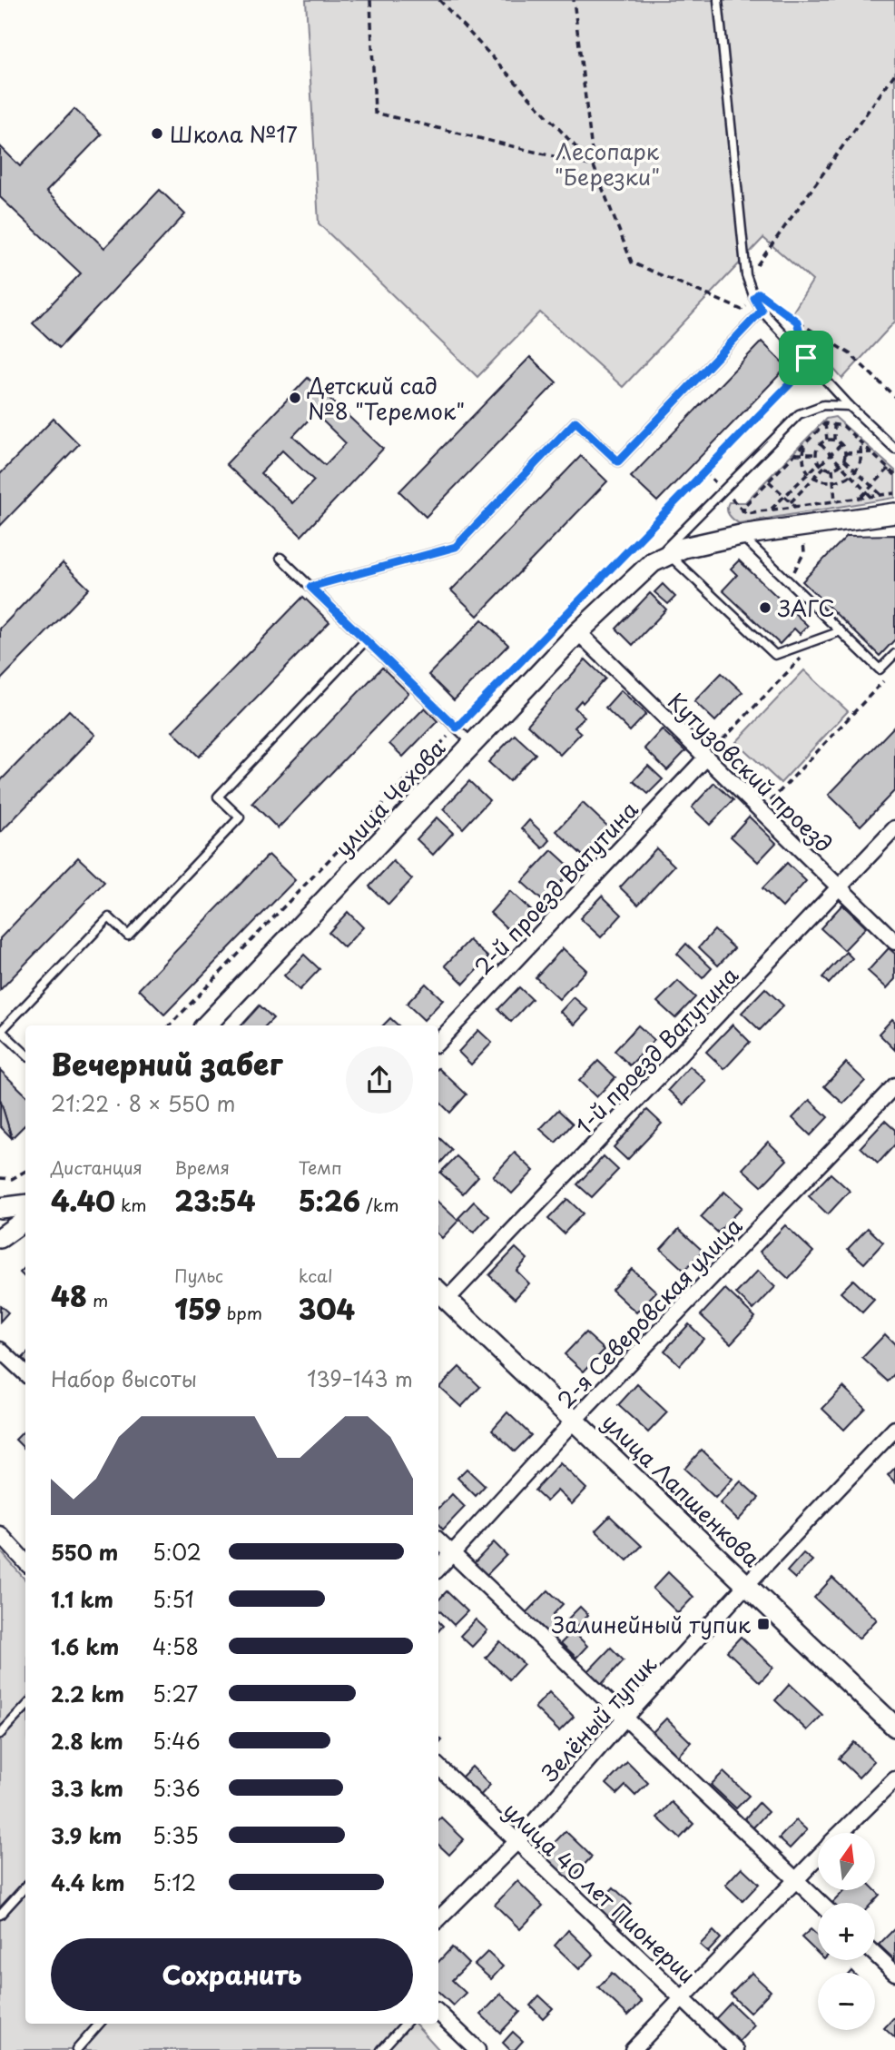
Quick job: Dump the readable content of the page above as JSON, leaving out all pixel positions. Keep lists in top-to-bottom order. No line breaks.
{"streets":{"street":["Кутузовский проезд","улица Чехова","2-й проезд Ватутина","1-й проезд Ватутина","2-я Северовская улица","улица Лапшенкова","Зелёный тупик","улица 40 лет Пионерии"]},"crossings":[["Кутузовский проезд","улица Чехова"],["Кутузовский проезд","2-й проезд Ватутина"],["Кутузовский проезд","1-й проезд Ватутина"],["1-й проезд Ватутина","улица Лапшенкова"],["2-я Северовская улица","улица Лапшенкова"],["улица Лапшенкова","Зелёный тупик"],["Зелёный тупик","улица 40 лет Пионерии"]],"parks":["Лесопарк \"Березки\""],"places":{"other":["Школа №17","Детский сад №8 \"Теремок\"","ЗАГС"],"transit":["Залинейный тупик"]},"north":"top","page":{"heading":["Вечерний забег","21:22 · 8 × 550 m"],"stats":[["Дистанция","4.40 km"],["Время","23:54"],["Темп","5:26 /km"],["48 m"],["Пульс","159 bpm"],["kcal","304"]],"chart":["Набор высоты","139–143 m"],"list":[{"name":"550 m","note":"5:02"},{"name":"1.1 km","note":"5:51"},{"name":"1.6 km","note":"4:58"},{"name":"2.2 km","note":"5:27"},{"name":"2.8 km","note":"5:46"},{"name":"3.3 km","note":"5:36"},{"name":"3.9 km","note":"5:35"},{"name":"4.4 km","note":"5:12"}],"map_buttons":["+","−"],"buttons":"Сохранить"}}
